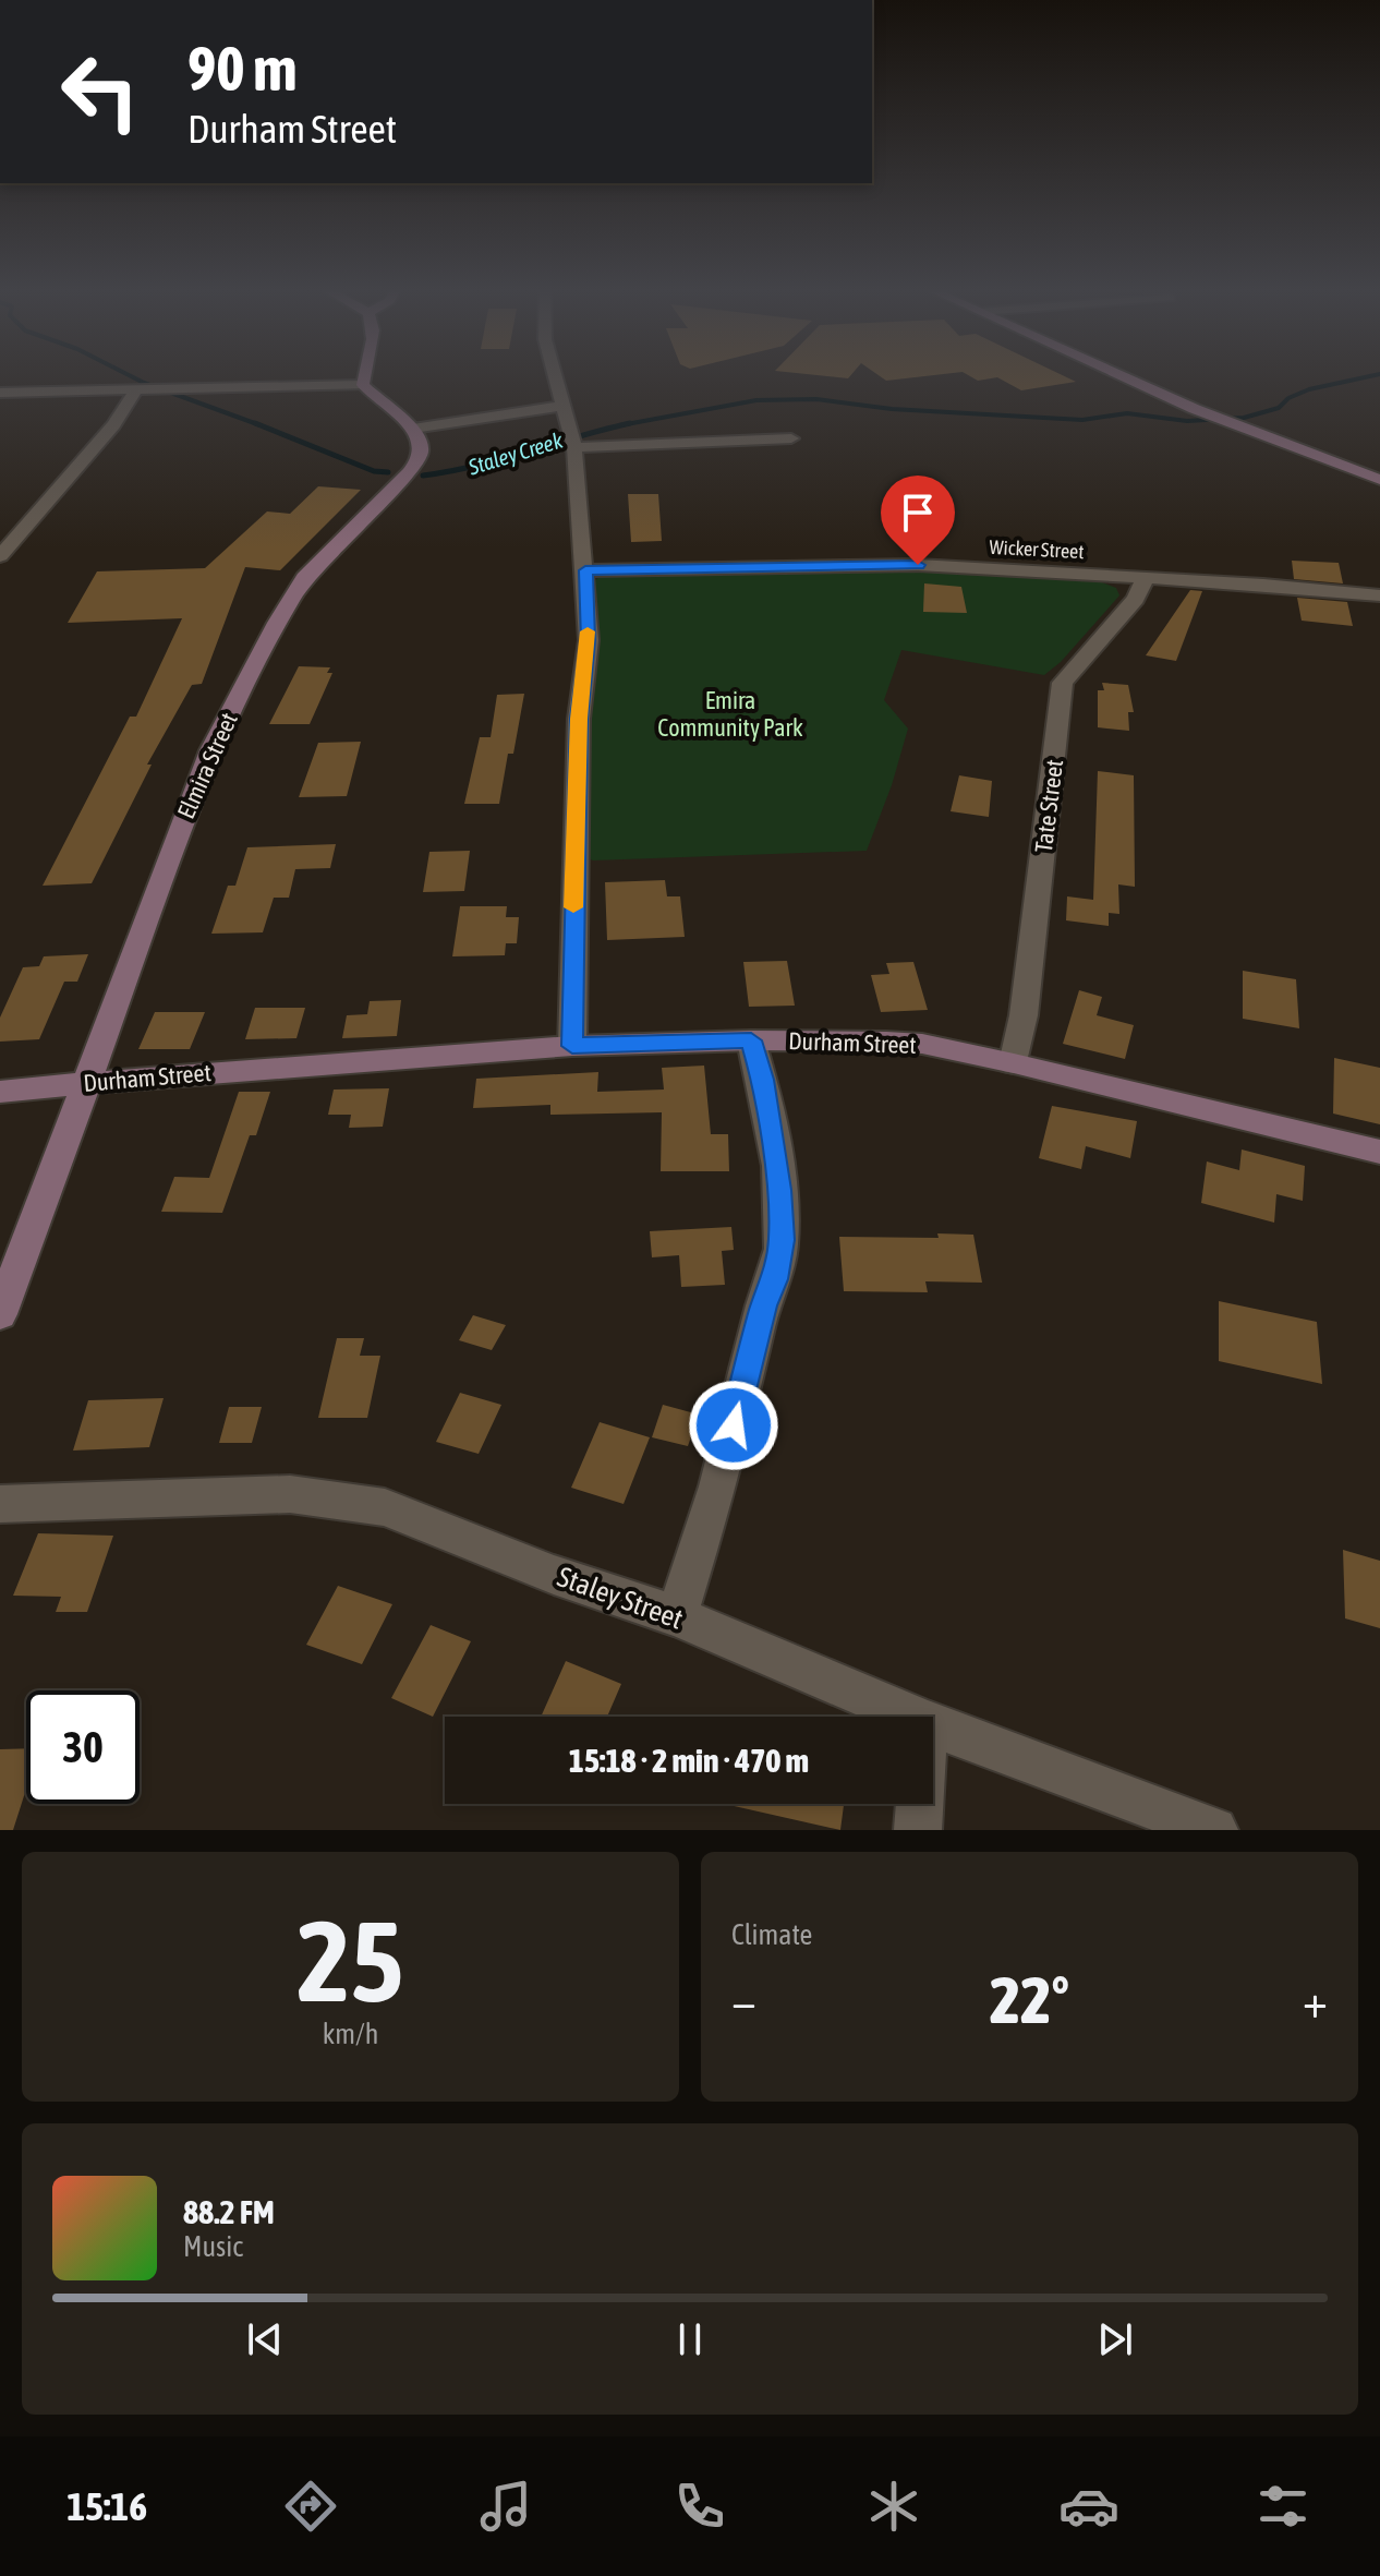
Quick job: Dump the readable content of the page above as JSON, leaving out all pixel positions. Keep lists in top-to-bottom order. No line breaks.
{"streets":{"street":["Wicker Street","Elmira Street","Tate Street","Durham Street","Staley Street"]},"crossings":[["Wicker Street","Tate Street"],["Elmira Street","Durham Street"],["Tate Street","Durham Street"]],"water":["Staley Creek"],"parks":["Emira Community Park"],"page":{"turn":["90 m","Durham Street"],"limit":"30","trip":"15:18 · 2 min · 470 m","tile":[["25","km/h"],"Climate"],"heat":["−","22°","+"],"song":["88.2 FM","Music"],"tabs":"15:16"}}
